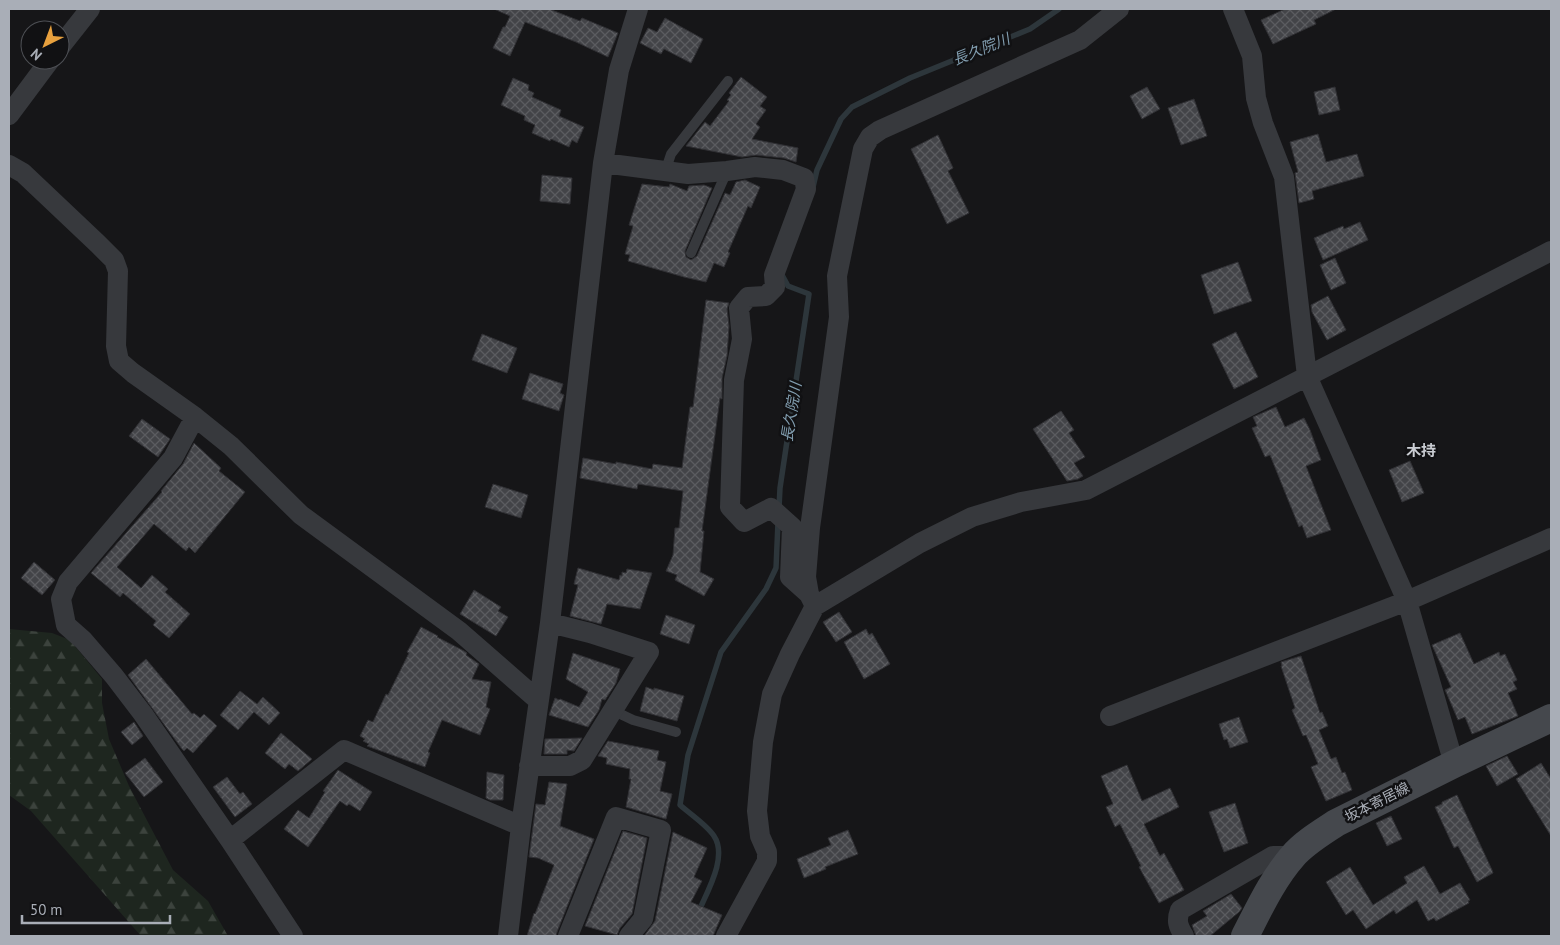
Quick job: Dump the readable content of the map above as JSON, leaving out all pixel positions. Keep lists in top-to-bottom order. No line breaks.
{"streets":{"main road":["坂本寄居線"]},"districts":["木持"],"water":["長久院川"],"scale_bar":"50 m","north":"bottom left"}
